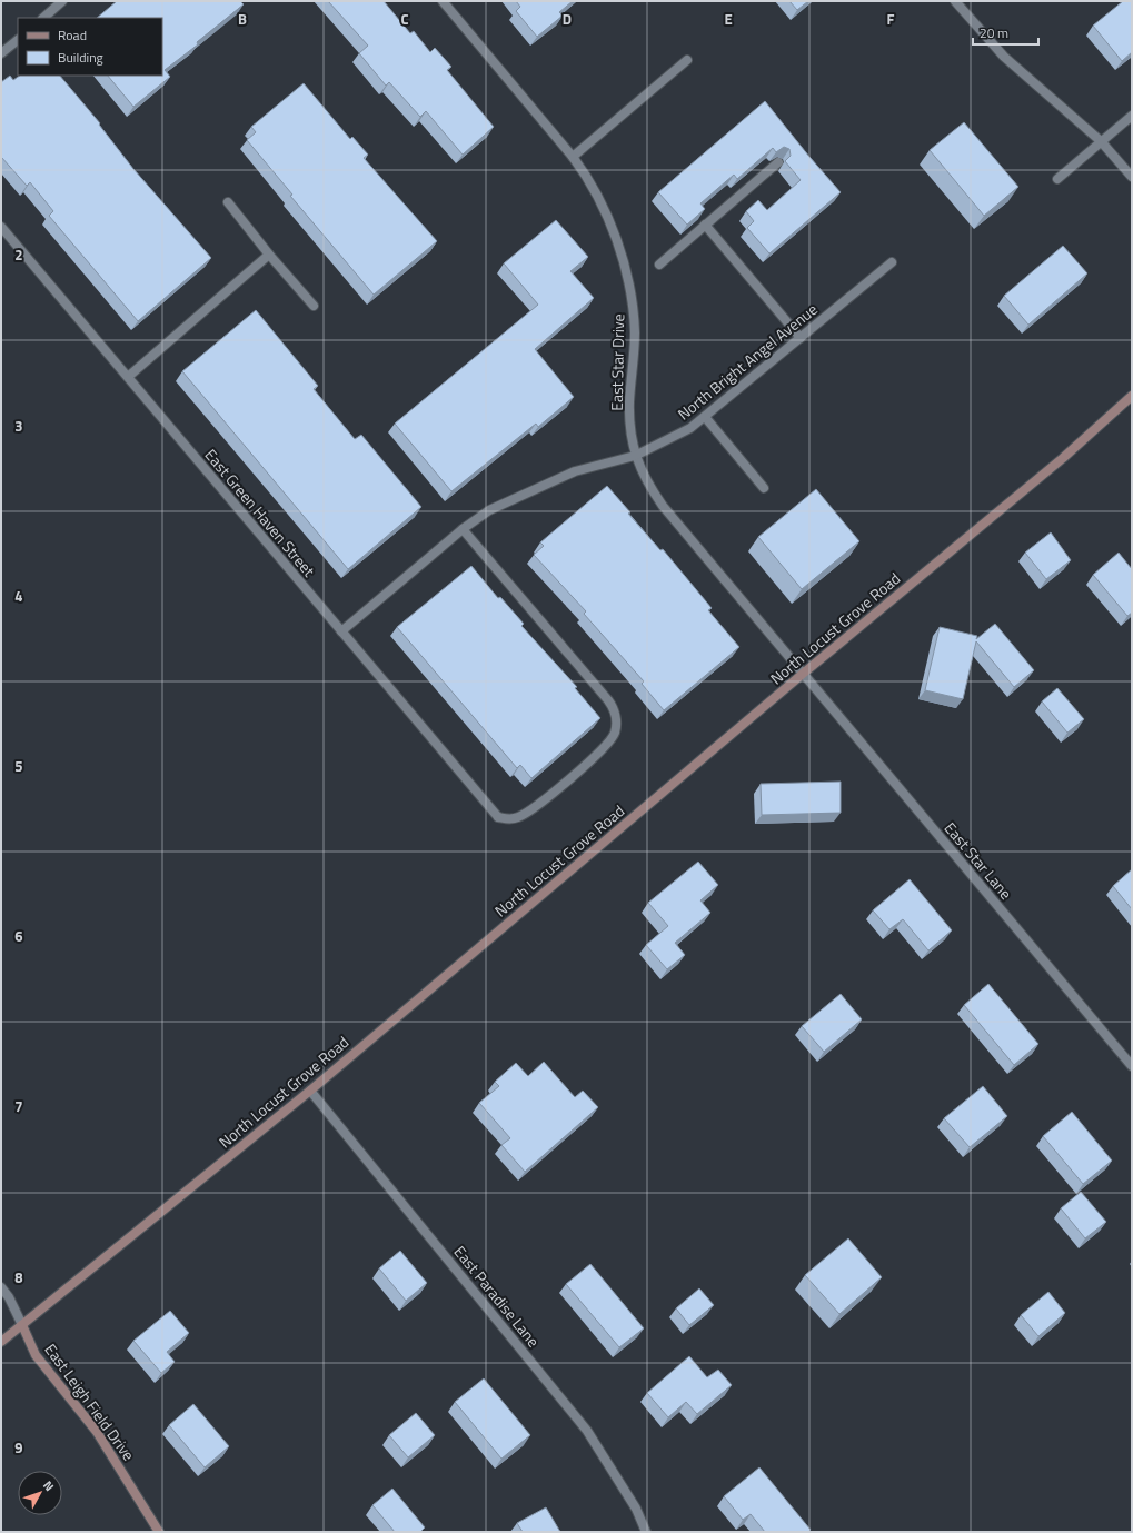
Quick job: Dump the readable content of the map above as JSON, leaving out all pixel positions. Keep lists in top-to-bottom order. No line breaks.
{"streets":{"main road":["North Locust Grove Road","East Leigh Field Drive"],"street":["North Bright Angel Avenue","East Star Drive","East Green Haven Street","East Star Lane","East Paradise Lane"]},"crossings":[["North Bright Angel Avenue","East Star Drive"],["North Bright Angel Avenue","East Green Haven Street"],["East Star Drive","North Locust Grove Road"],["East Star Drive","East Star Lane"],["North Locust Grove Road","East Star Lane"],["North Locust Grove Road","East Paradise Lane"],["North Locust Grove Road","East Leigh Field Drive"]],"legend":["Road","Building"],"scale_bar":"20 m","north":"top right","grid":{"columns":["B","C","D","E","F"],"rows":["2","3","4","5","6","7","8","9"]}}
